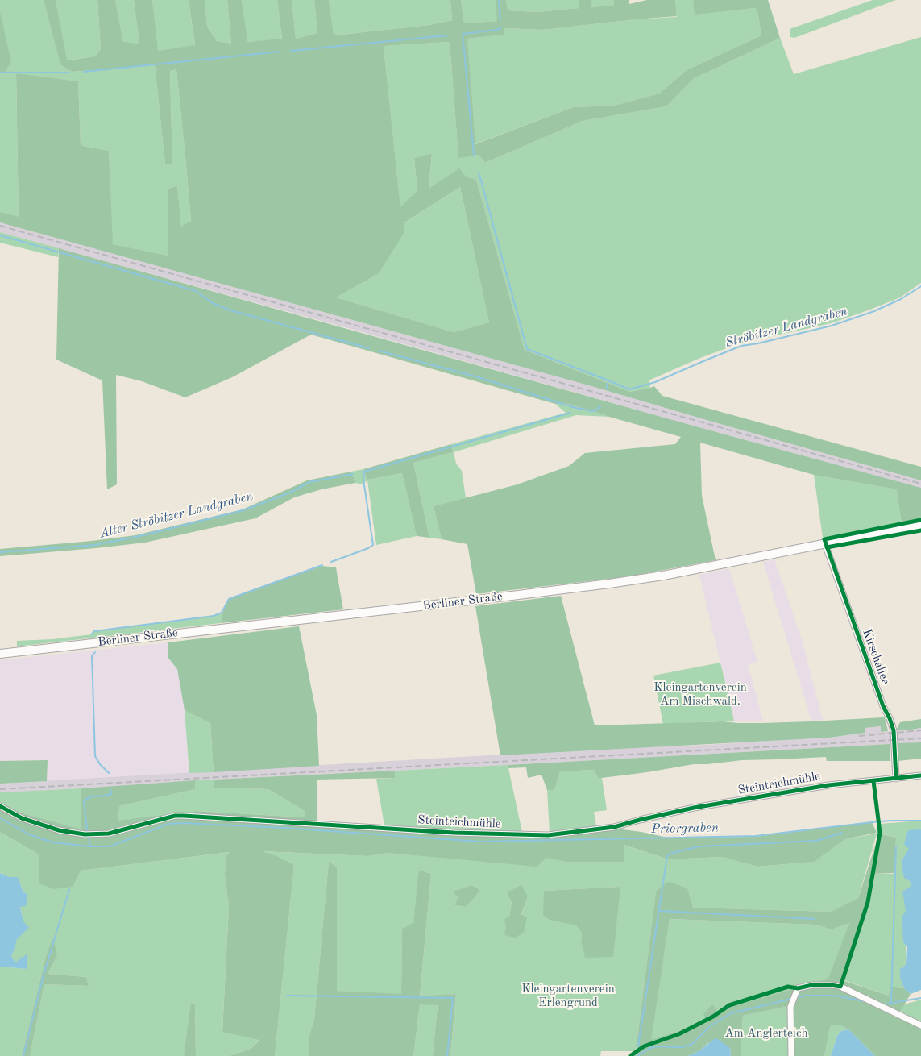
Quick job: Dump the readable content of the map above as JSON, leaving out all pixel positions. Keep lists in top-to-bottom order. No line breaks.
{"streets":{"main road":["Berliner Straße"],"street":["Kirschallee","Steinteichmühle"]},"crossings":[["Berliner Straße","Kirschallee"],["Kirschallee","Steinteichmühle"]],"water":["Ströbitzer Landgraben","Alter Ströbitzer Landgraben","Priorgraben"],"parks":["Kleingartenverein Am Mischwald.","Kleingartenverein Erlengrund","Am Anglerteich"]}
